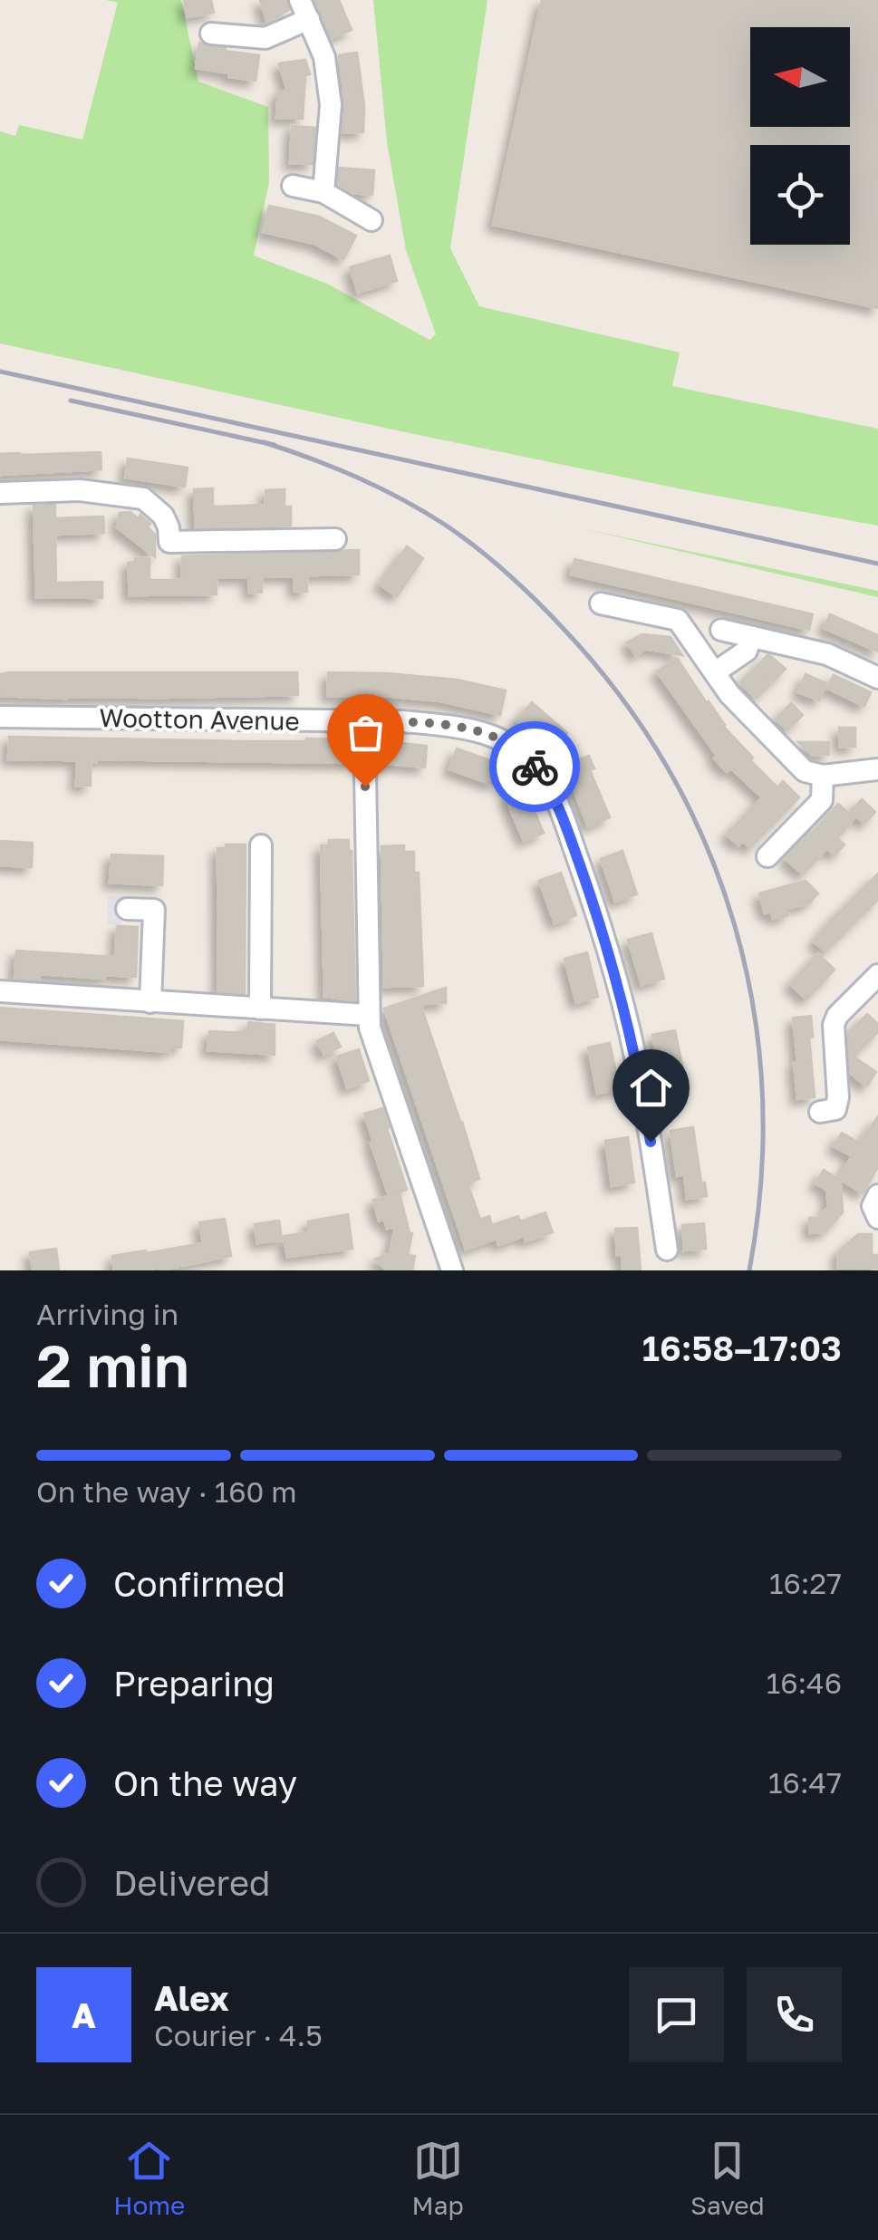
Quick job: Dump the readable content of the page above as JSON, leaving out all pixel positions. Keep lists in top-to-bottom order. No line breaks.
{"streets":{"street":["Wootton Avenue"]},"north":"left","page":{"heading":["2 min","Arriving in","16:58–17:03"],"panel":["Alex","Courier · 4.5"],"bar":"On the way · 160 m","list":[["Confirmed","16:27"],["Preparing","16:46"],["On the way","16:47"],"Delivered"],"round":"A","tabs":["Home","Map","Saved"]}}
